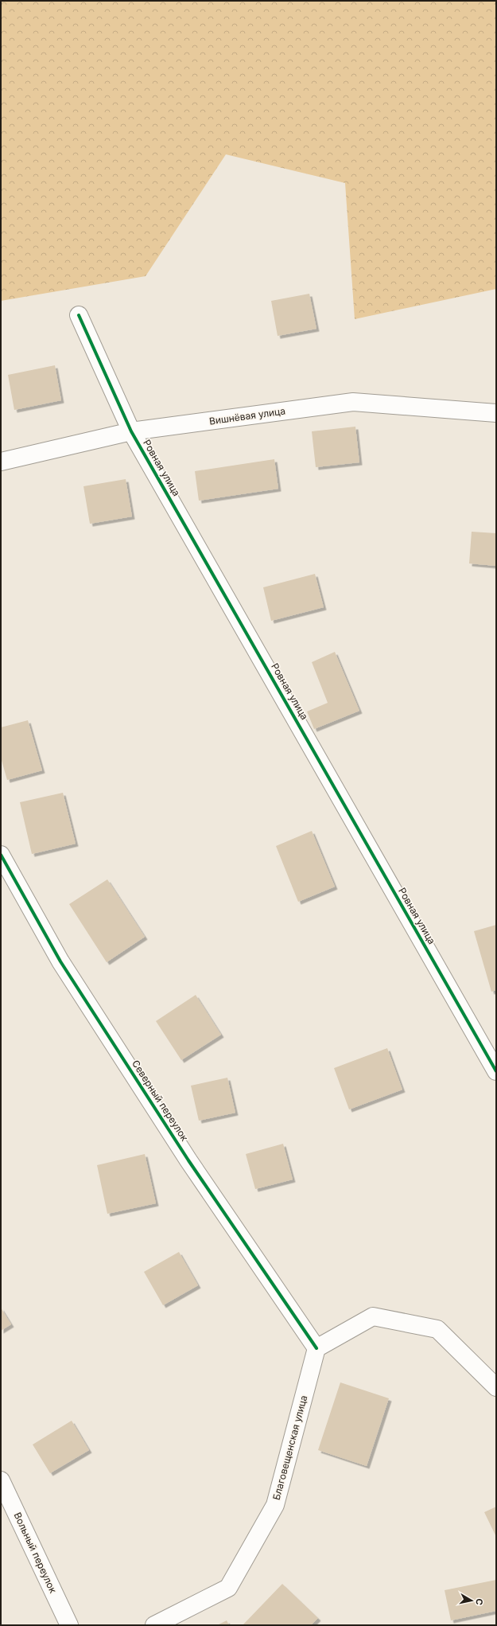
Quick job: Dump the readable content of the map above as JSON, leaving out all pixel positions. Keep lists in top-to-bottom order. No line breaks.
{"streets":{"street":["Вишнёвая улица","Ровная улица","Северный переулок","Благовещенская улица","Вольный переулок"]},"crossings":[["Вишнёвая улица","Ровная улица"],["Северный переулок","Благовещенская улица"]],"north":"right"}
